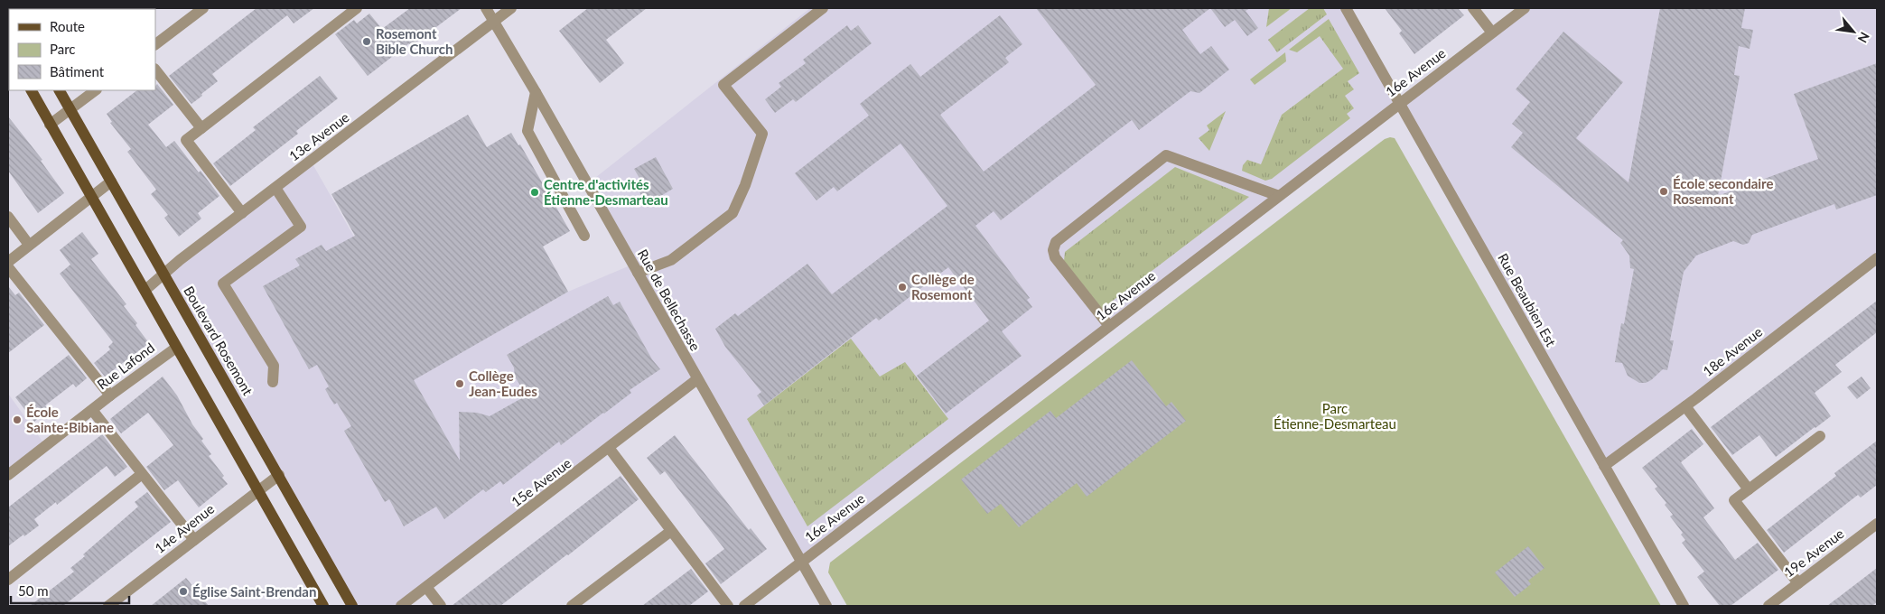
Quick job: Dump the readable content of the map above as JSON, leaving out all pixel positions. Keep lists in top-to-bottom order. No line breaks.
{"streets":{"main road":["Boulevard Rosemont"],"street":["16e Avenue","13e Avenue","Rue de Bellechasse","Rue Beaubien Est","18e Avenue","Rue Lafond","15e Avenue","14e Avenue","19e Avenue"]},"crossings":[["16e Avenue","Rue de Bellechasse"],["16e Avenue","Rue Beaubien Est"],["13e Avenue","Rue de Bellechasse"],["13e Avenue","Boulevard Rosemont"],["Rue de Bellechasse","15e Avenue"],["Rue Beaubien Est","18e Avenue"],["Boulevard Rosemont","14e Avenue"]],"parks":["Parc Étienne-Desmarteau"],"places":["Rosemont Bible Church","École secondaire Rosemont","Centre d'activités Étienne-Desmarteau","Collège de Rosemont","Collège Jean-Eudes","École Sainte-Bibiane","Église Saint-Brendan"],"legend":["Route","Parc","Bâtiment"],"scale_bar":"50 m","north":"bottom right"}
